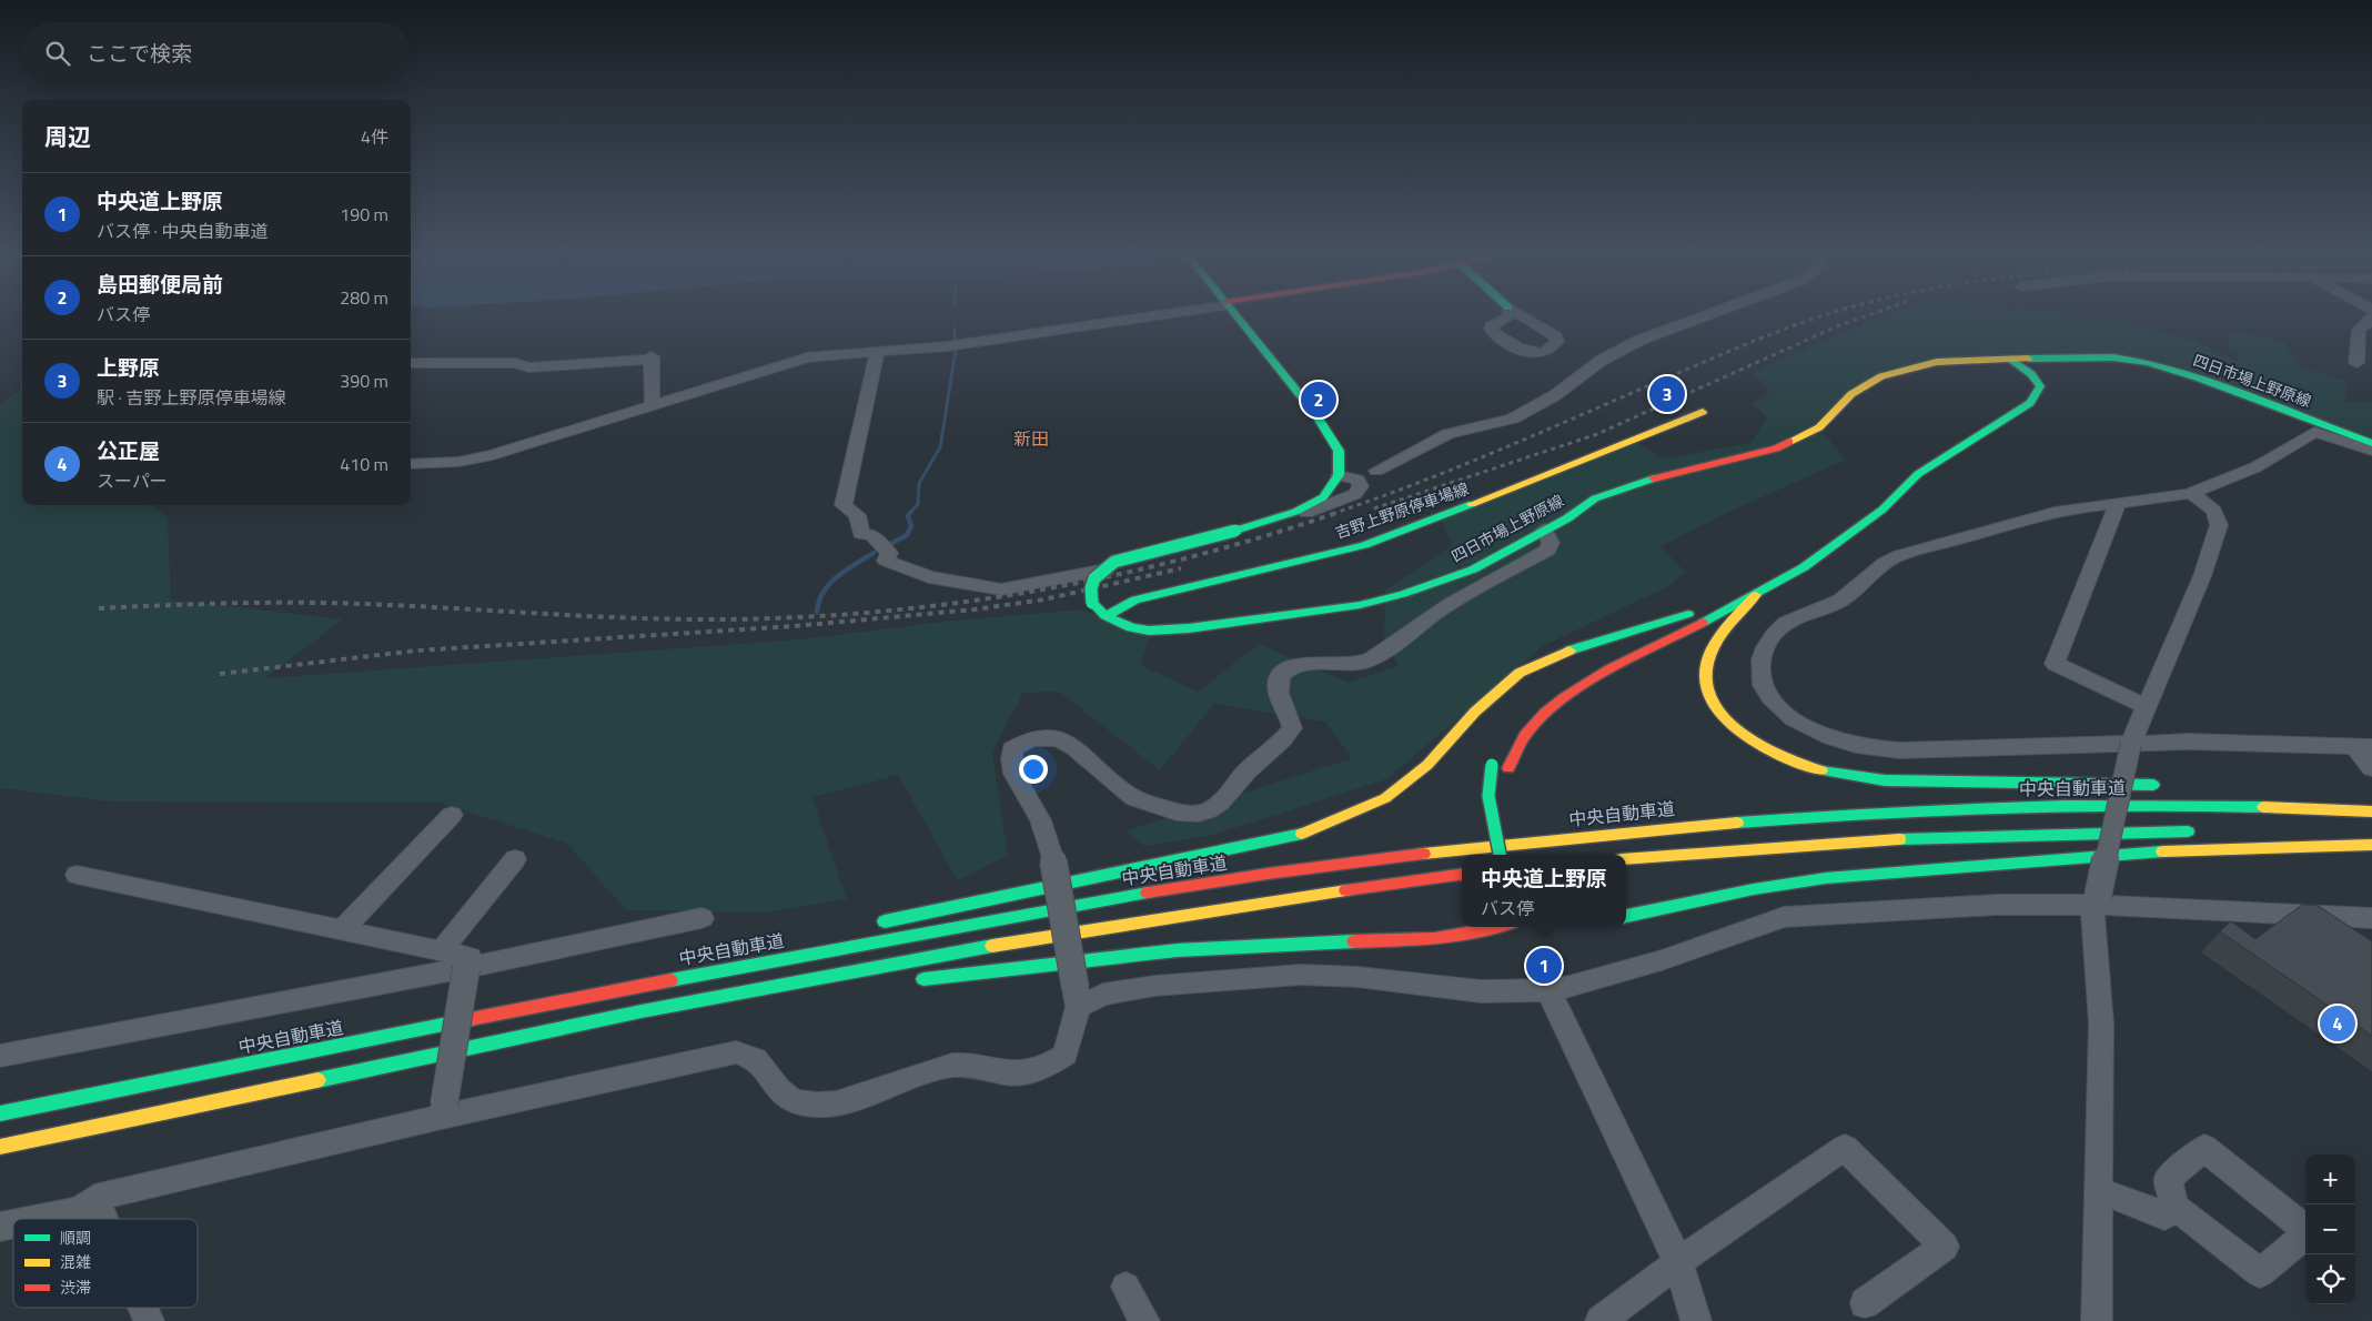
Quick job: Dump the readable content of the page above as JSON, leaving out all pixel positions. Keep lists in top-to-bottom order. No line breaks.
{"streets":{"main road":["四日市場上野原線","吉野上野原停車場線","中央自動車道"]},"crossings":[["四日市場上野原線","吉野上野原停車場線"]],"districts":["新田"],"legend":["順調","混雑","渋滞"],"page":{"search":"ここで検索","heading":["周辺","4件"],"list":[{"mark":"1","name":"中央道上野原","note":"バス停 · 中央自動車道","value":"190 m"},{"mark":"2","name":"島田郵便局前","note":"バス停","value":"280 m"},{"mark":"3","name":"上野原","note":"駅 · 吉野上野原停車場線","value":"390 m"},{"mark":"4","name":"公正屋","note":"スーパー","value":"410 m"}],"pins":["3","2","1","4"],"popup":["中央道上野原","バス停"],"map_buttons":["+","−"]}}
